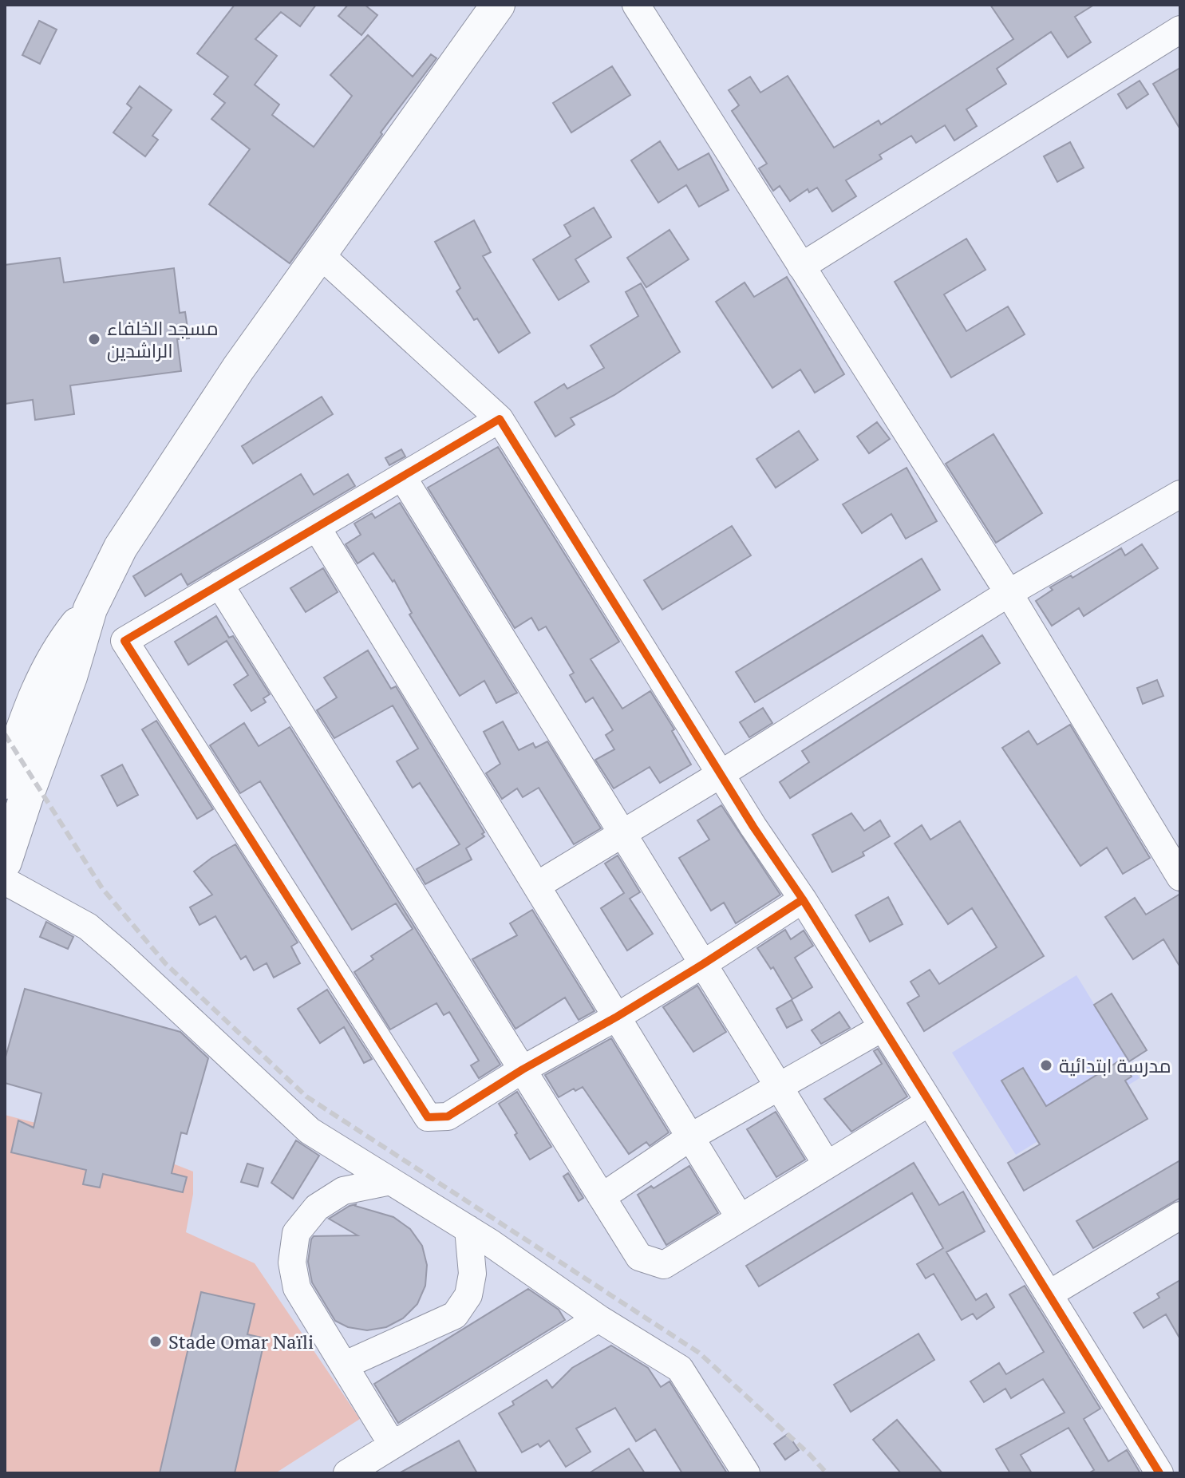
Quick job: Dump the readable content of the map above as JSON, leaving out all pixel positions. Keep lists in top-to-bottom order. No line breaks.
{"places":["مسجد الخلفاء الراشدين","مدرسة ابتدائية","Stade Omar Naïli"]}
